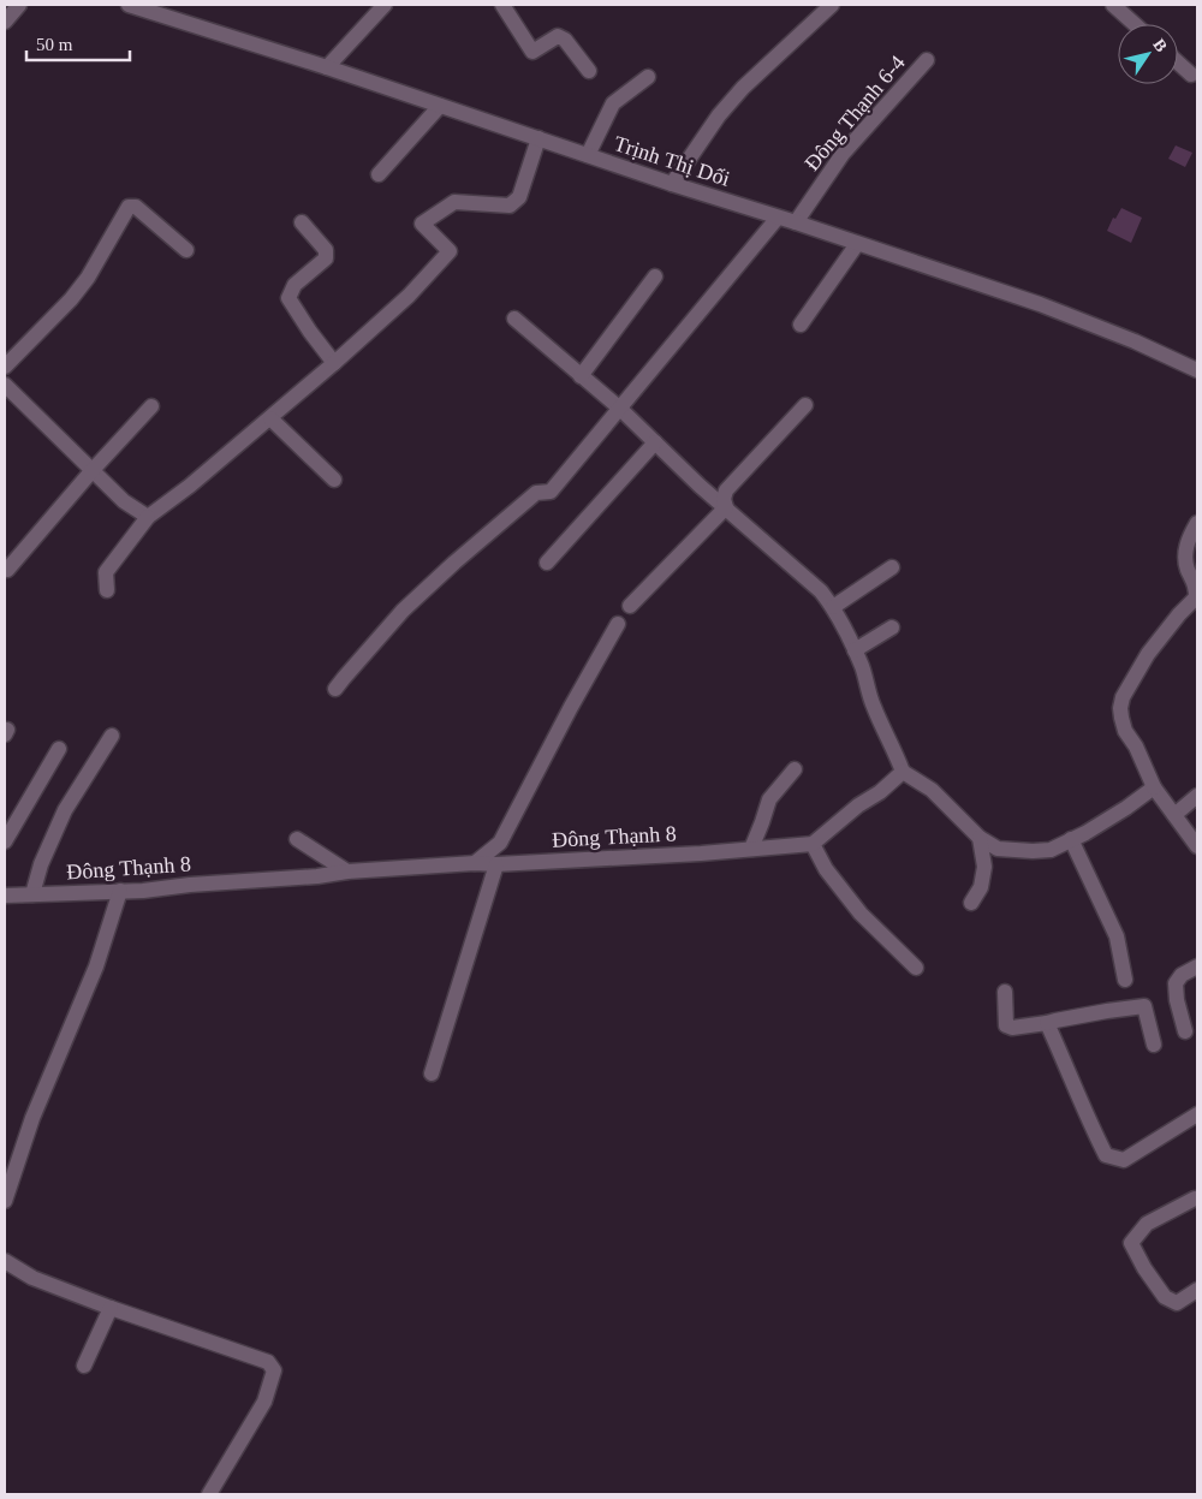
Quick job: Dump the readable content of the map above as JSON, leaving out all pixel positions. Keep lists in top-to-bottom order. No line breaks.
{"streets":{"street":["Đông Thạnh 6-4","Trịnh Thị Dối","Đông Thạnh 8"]},"crossings":[["Đông Thạnh 6-4","Trịnh Thị Dối"]],"scale_bar":"50 m","north":"top right"}
